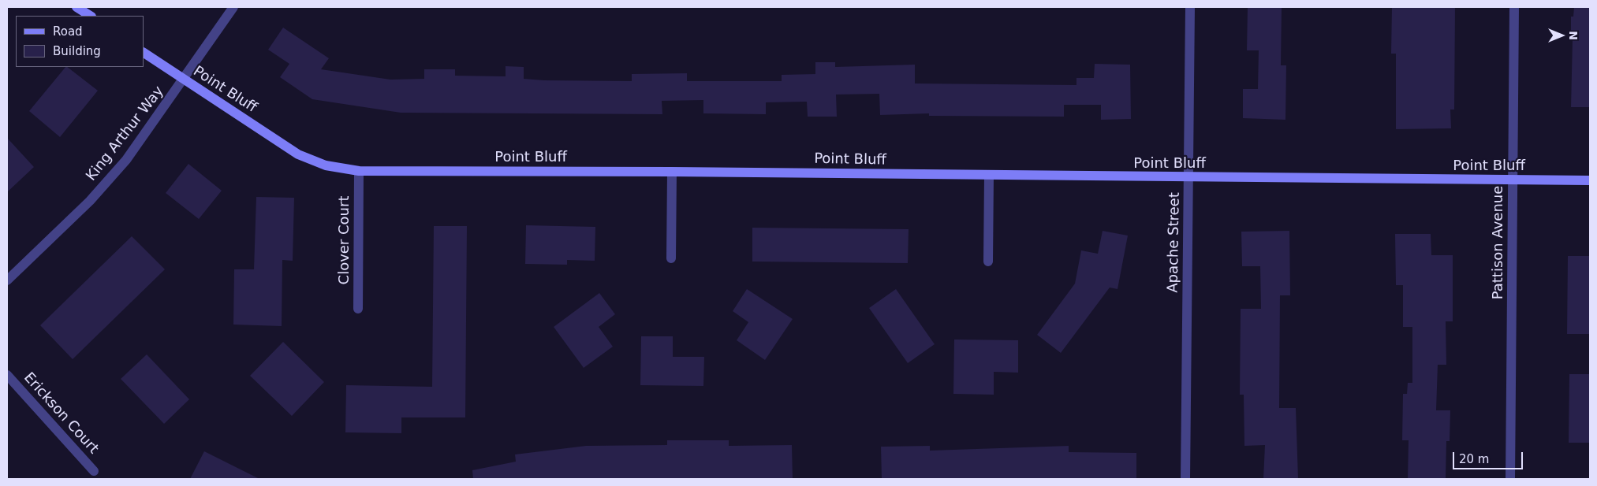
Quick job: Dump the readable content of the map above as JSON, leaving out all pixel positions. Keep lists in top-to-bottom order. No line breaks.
{"streets":{"street":["Point Bluff","King Arthur Way","Clover Court","Apache Street","Pattison Avenue","Erickson Court"]},"crossings":[["Point Bluff","King Arthur Way"],["Point Bluff","Clover Court"],["Point Bluff","Apache Street"],["Point Bluff","Pattison Avenue"]],"legend":["Road","Building"],"scale_bar":"20 m","north":"right"}
